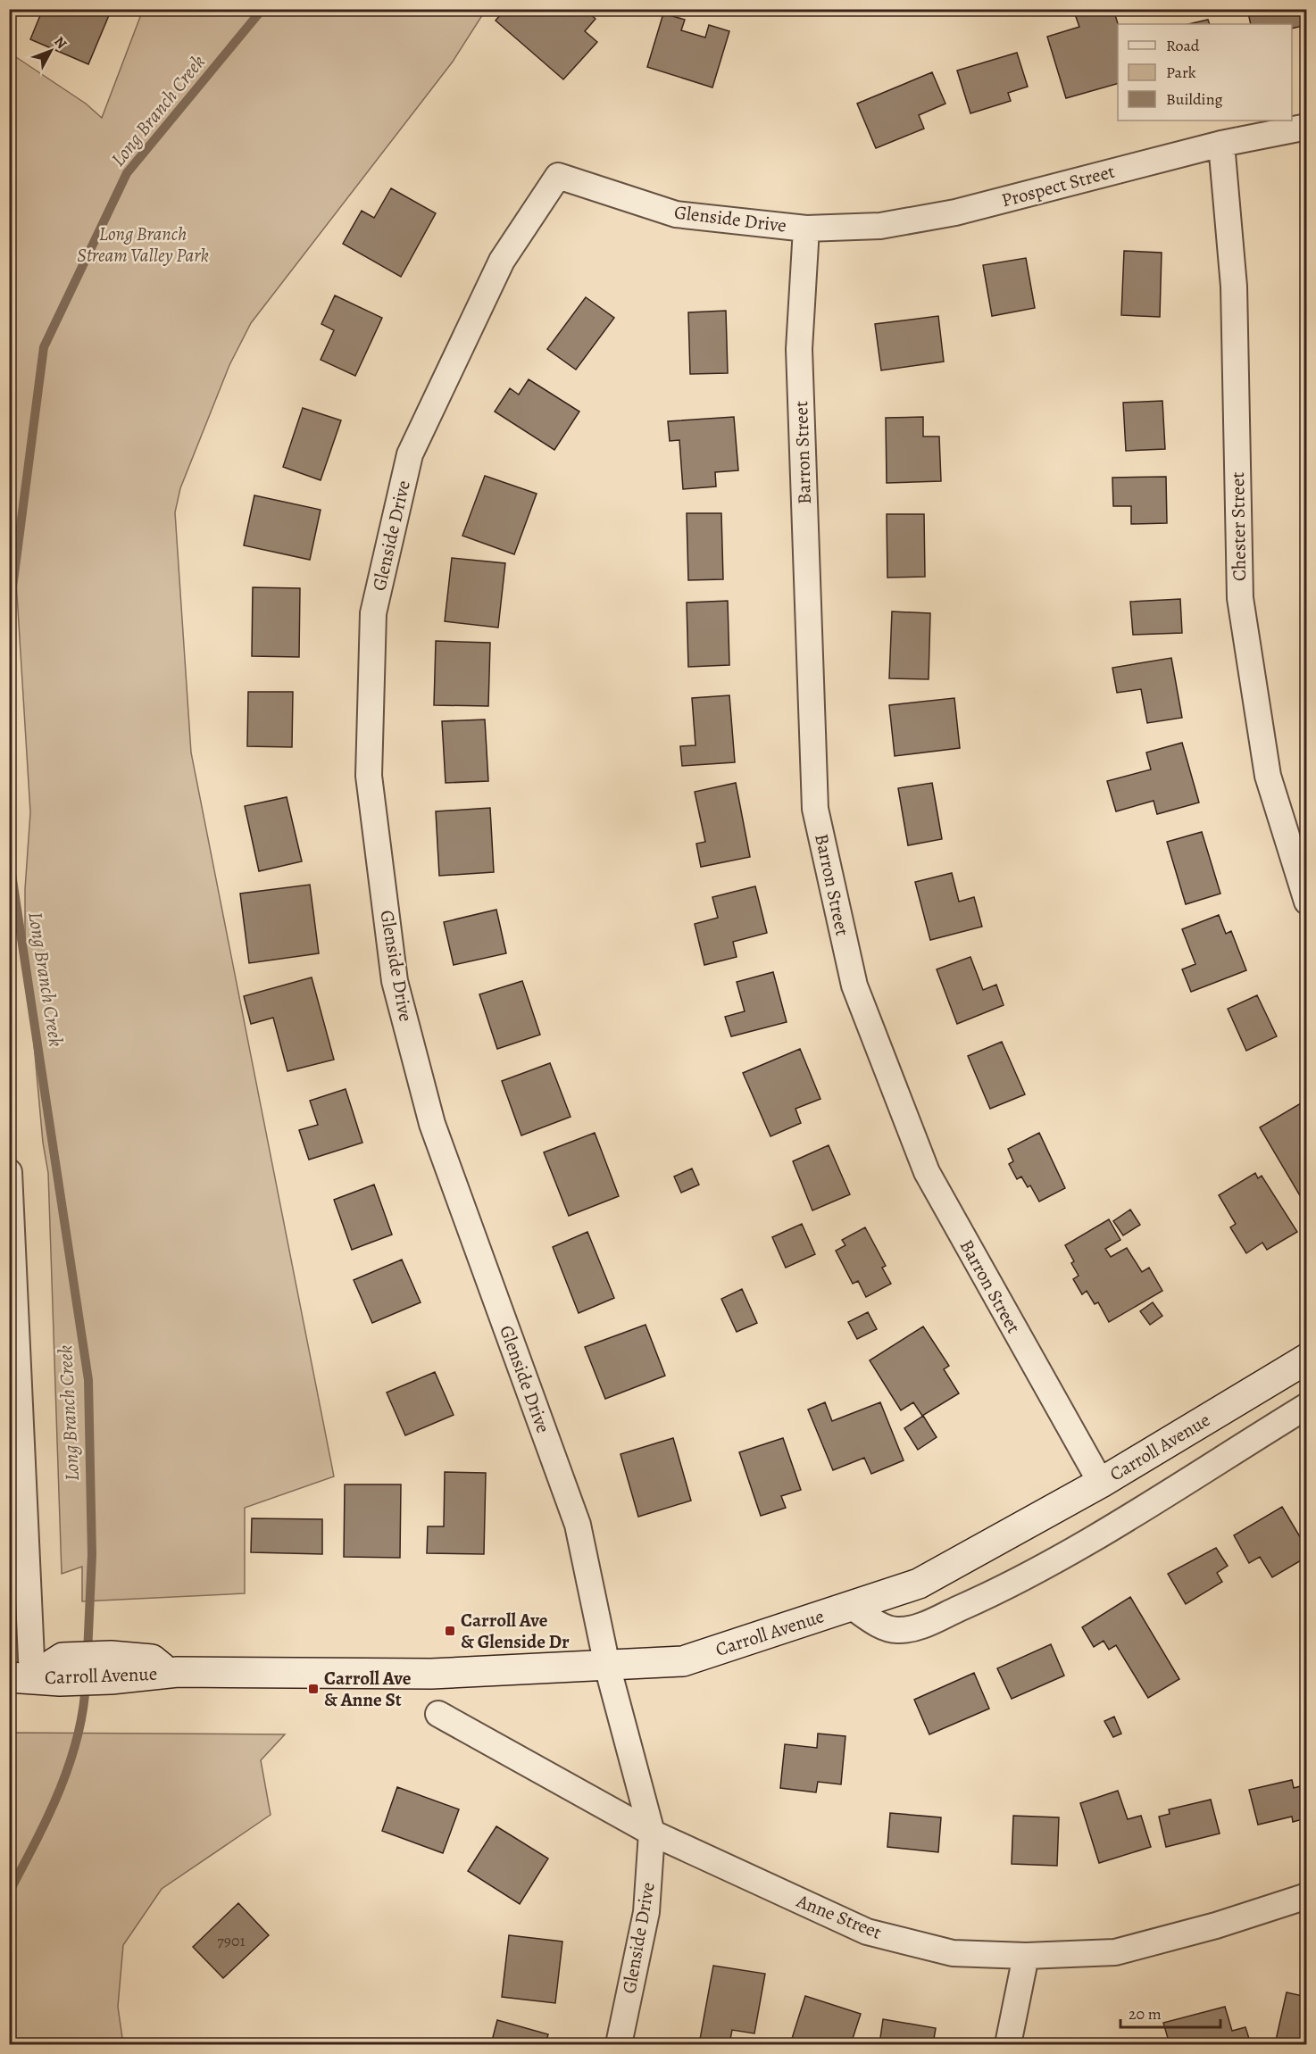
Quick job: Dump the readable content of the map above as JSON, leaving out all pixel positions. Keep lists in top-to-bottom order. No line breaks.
{"streets":{"main road":["Carroll Avenue"],"street":["Prospect Street","Glenside Drive","Barron Street","Chester Street","Anne Street"]},"crossings":[["Prospect Street","Glenside Drive"],["Prospect Street","Barron Street"],["Prospect Street","Chester Street"],["Glenside Drive","Barron Street"],["Glenside Drive","Carroll Avenue"],["Glenside Drive","Anne Street"],["Barron Street","Carroll Avenue"]],"water":["Long Branch Creek"],"parks":["Long Branch Stream Valley Park"],"places":{"transit":["Carroll Ave & Glenside Dr","Carroll Ave & Anne St"]},"house_numbers":["7901"],"legend":["Road","Park","Building"],"scale_bar":"20 m","north":"top right"}
